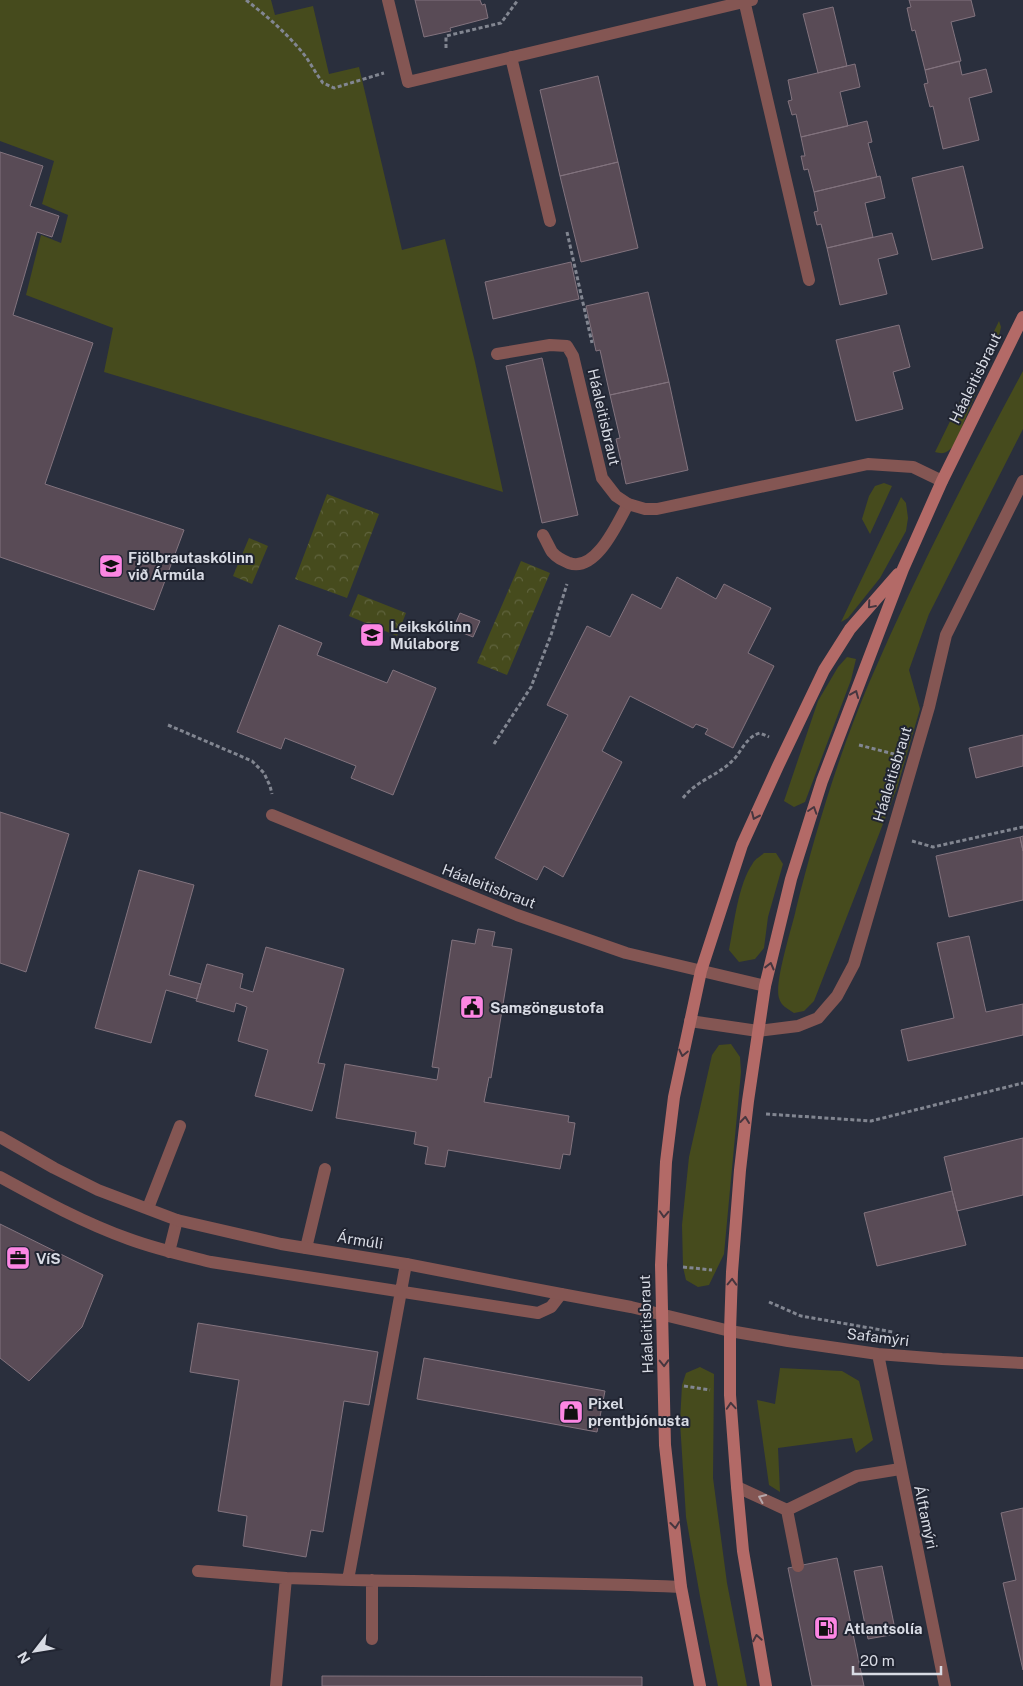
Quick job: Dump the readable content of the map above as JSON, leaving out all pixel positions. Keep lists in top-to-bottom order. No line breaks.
{"streets":{"street":["Háaleitisbraut","Ármúli","Safamýri","Álftamýri"]},"crossings":[["Háaleitisbraut","Ármúli"],["Háaleitisbraut","Safamýri"],["Ármúli","Safamýri"],["Safamýri","Álftamýri"]],"places":{"school or university":["Fjölbrautaskólinn við Ármúla","Leikskólinn Múlaborg"],"public building":["Samgöngustofa"],"office":["VíS"],"shop":["Pixel prentþjónusta"],"fuel station":["Atlantsolía"]},"scale_bar":"20 m","north":"bottom left"}
